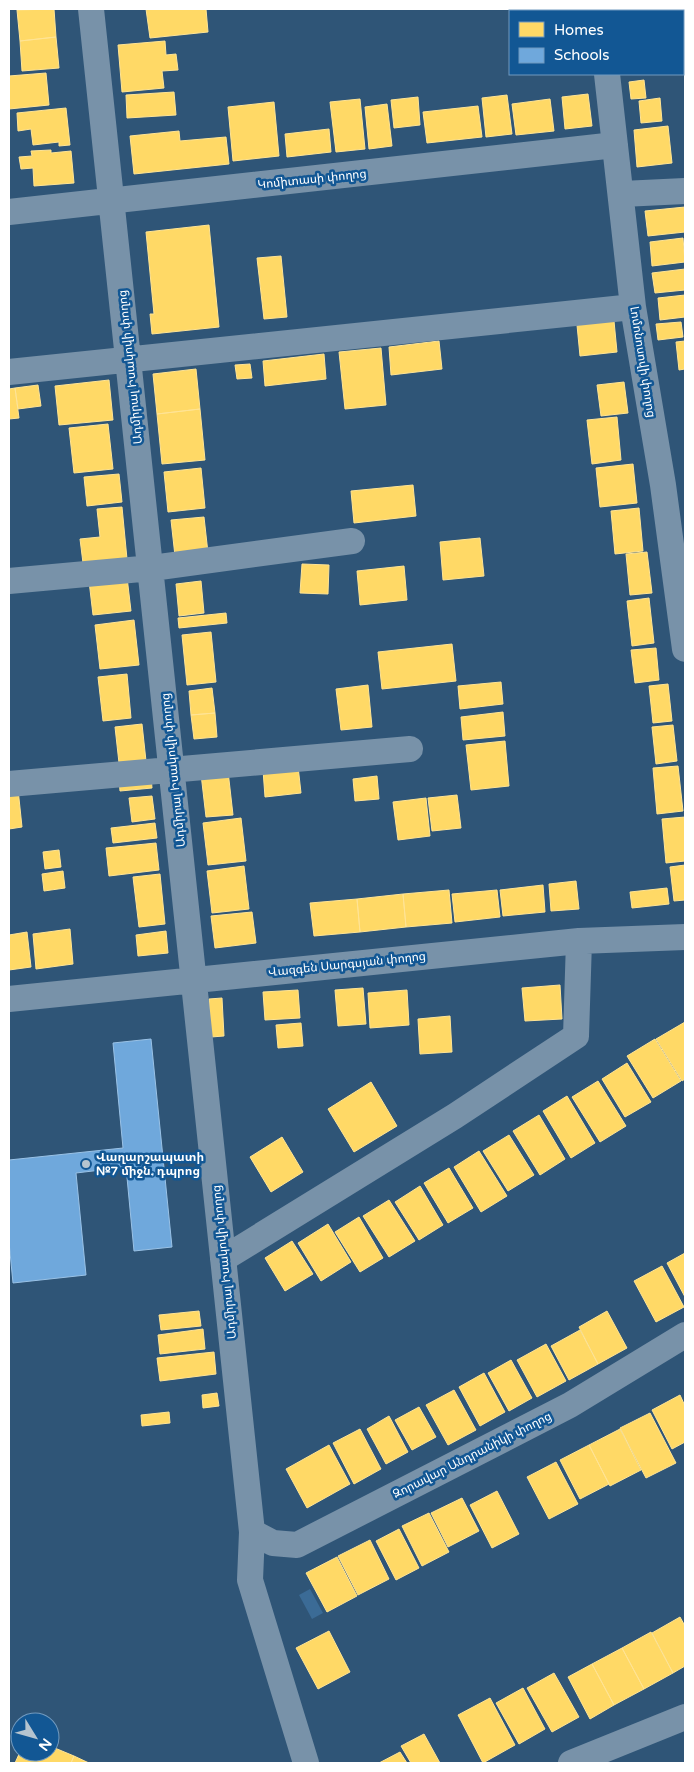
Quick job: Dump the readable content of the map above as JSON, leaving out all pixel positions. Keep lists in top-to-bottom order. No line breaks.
{"streets":{"street":["Կոմիտասի փողոց","Լոմոնոսովի փողոց","Ադմիրալ Իսակովի փողոց","Վազգեն Սարգսյան փողոց","Զորավար Անդրանիկի փողոց"]},"crossings":[["Կոմիտասի փողոց","Լոմոնոսովի փողոց"],["Կոմիտասի փողոց","Ադմիրալ Իսակովի փողոց"],["Ադմիրալ Իսակովի փողոց","Վազգեն Սարգսյան փողոց"],["Ադմիրալ Իսակովի փողոց","Զորավար Անդրանիկի փողոց"]],"places":["Վաղարշապատի №7 միջն. դպրոց"],"legend":["Homes","Schools"],"north":"bottom right"}
